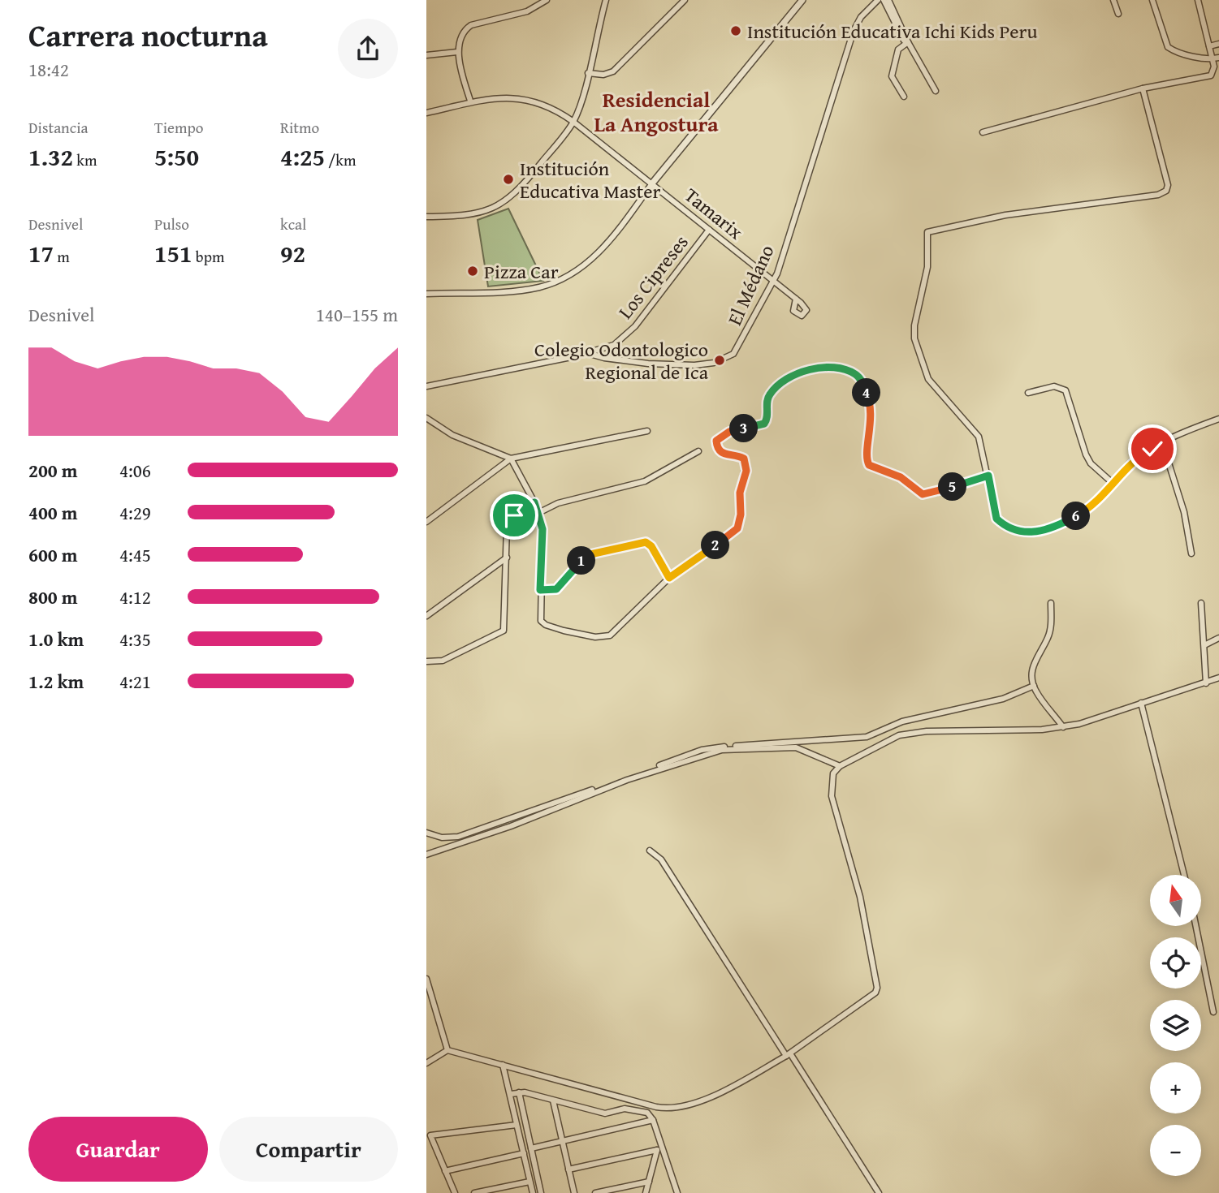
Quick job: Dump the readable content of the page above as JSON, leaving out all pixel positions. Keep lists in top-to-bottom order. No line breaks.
{"streets":{"street":["Tamarix","Los Cipreses","El Médano"]},"crossings":[["Tamarix","Los Cipreses"],["Tamarix","El Médano"],["Los Cipreses","El Médano"]],"districts":["Residencial La Angostura"],"places":["Institución Educativa Ichi Kids Peru","Institución Educativa Master","Pizza Car","Colegio Odontologico Regional de Ica"],"north":"top","page":{"heading":["Carrera nocturna","18:42"],"stats":[["Distancia","1.32 km"],["Tiempo","5:50"],["Ritmo","4:25 /km"],["Desnivel","17 m"],["Pulso","151 bpm"],["kcal","92"]],"chart":["Desnivel","140–155 m"],"pins":["4","3","5","6","2","1"],"list":[{"name":"200 m","note":"4:06"},{"name":"400 m","note":"4:29"},{"name":"600 m","note":"4:45"},{"name":"800 m","note":"4:12"},{"name":"1.0 km","note":"4:35"},{"name":"1.2 km","note":"4:21"}],"map_buttons":["+","−"],"buttons":["Guardar","Compartir"]}}
